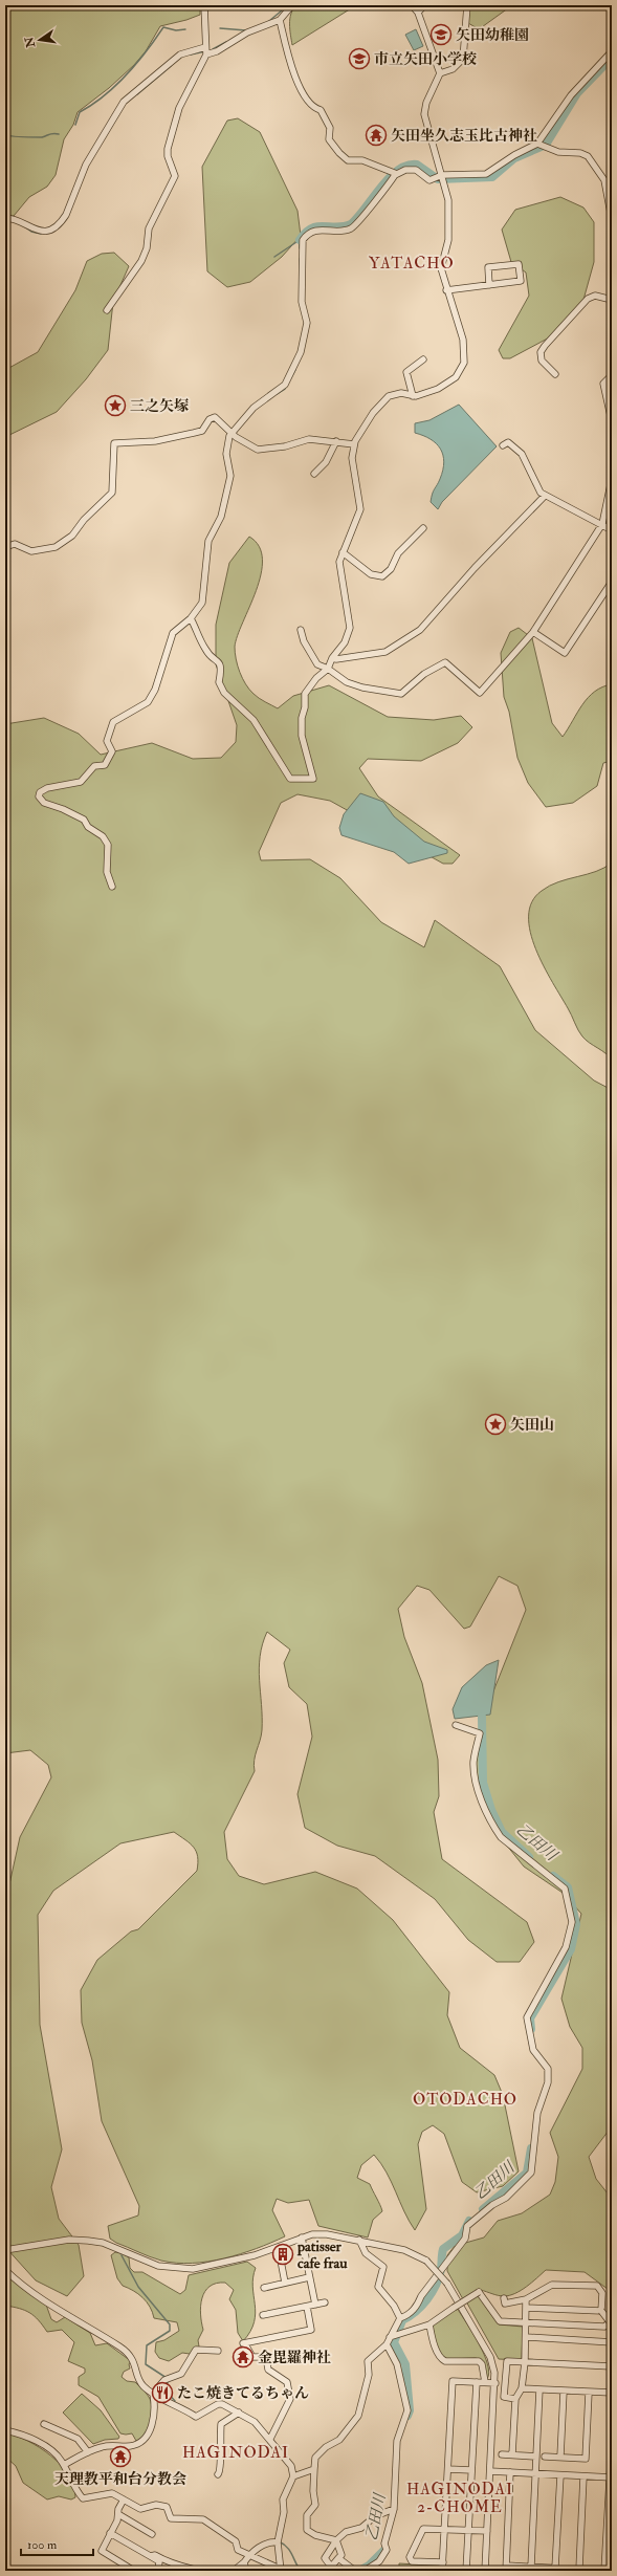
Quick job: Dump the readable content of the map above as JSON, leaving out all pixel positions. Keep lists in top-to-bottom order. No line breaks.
{"districts":["YATACHO","OTODACHO","HAGINODAI","HAGINODAI 2-CHOME"],"water":["乙田川"],"places":{"school or university":["矢田幼稚園","市立矢田小学校"],"temple":["矢田坐久志玉比古神社","金毘羅神社","天理教平和台分教会"],"place":["三之矢塚","矢田山"],"building":["patisser cafe frau"],"restaurant":["たこ焼きてるちゃん"]},"scale_bar":"100 m","north":"left"}
